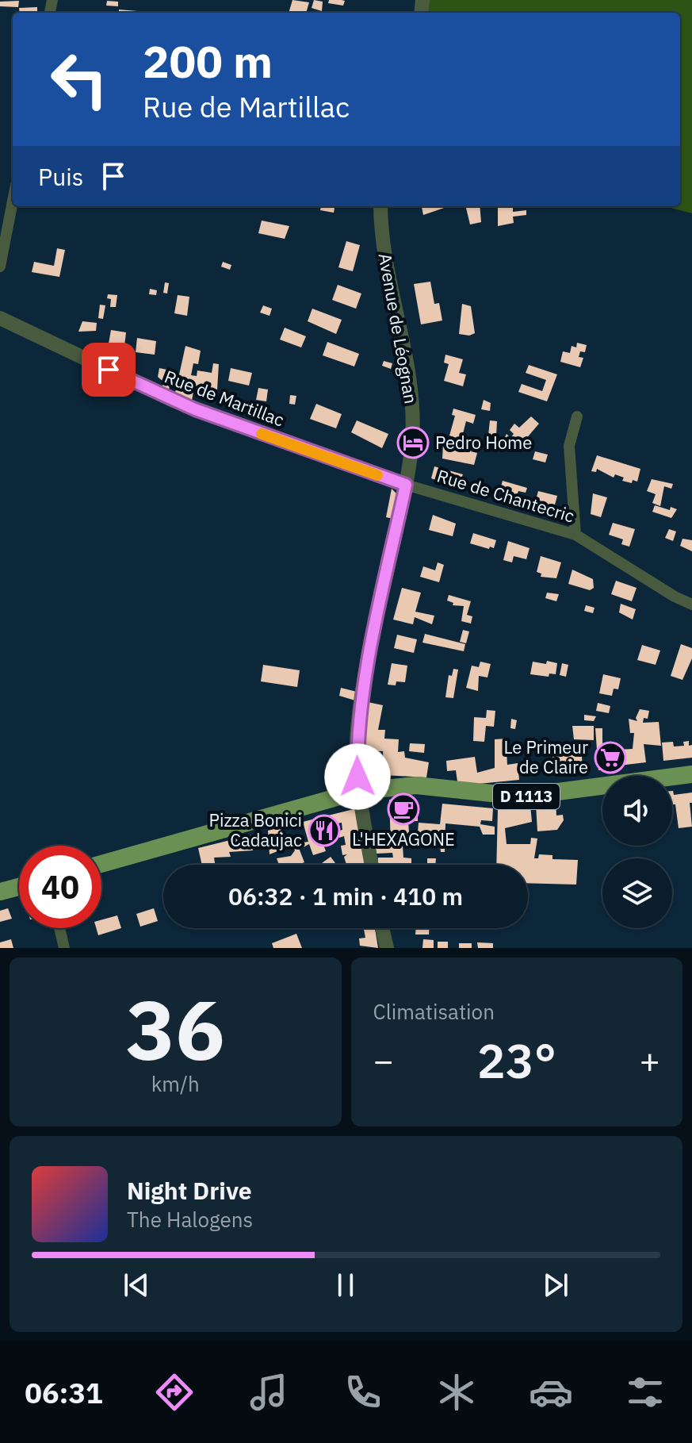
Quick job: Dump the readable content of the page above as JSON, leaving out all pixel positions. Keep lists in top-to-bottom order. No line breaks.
{"streets":{"main road":["D 1113"],"street":["Avenue de Léognan","Rue de Martillac","Rue de Chantecric"]},"crossings":[["Avenue de Léognan","Rue de Martillac"],["Avenue de Léognan","Rue de Chantecric"],["Avenue de Léognan","D 1113"],["Rue de Martillac","Rue de Chantecric"]],"places":{"hotel":["Pedro Home"],"supermarket":["Le Primeur de Claire"],"cafe":["L'HEXAGONE"],"restaurant":["Pizza Bonici Cadaujac"]},"page":{"turn":["200 m","Rue de Martillac"],"then":"Puis","limit":"40","trip":"06:32 · 1 min · 410 m","tile":[["36","km/h"],"Climatisation"],"heat":["−","23°","+"],"song":["Night Drive","The Halogens"],"tabs":"06:31"}}
